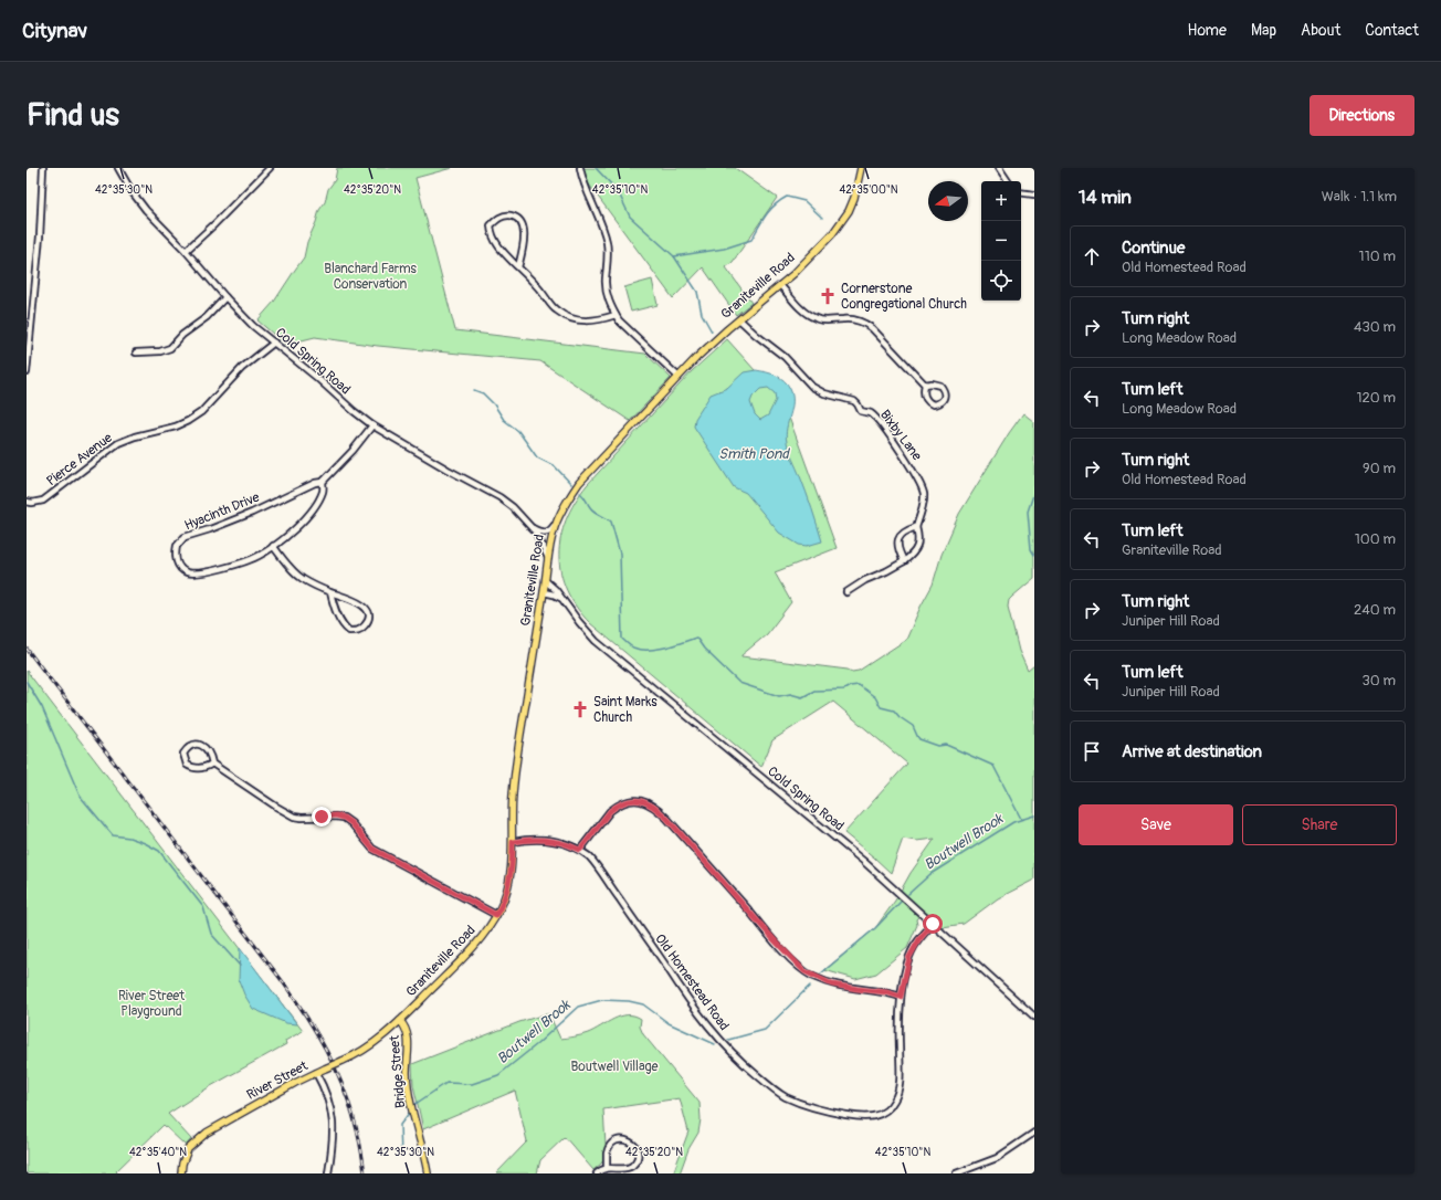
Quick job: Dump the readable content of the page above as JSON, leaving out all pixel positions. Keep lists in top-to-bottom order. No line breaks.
{"streets":{"main road":["Graniteville Road","Bridge Street","River Street"],"street":["Cold Spring Road","Bixby Lane","Pierce Avenue","Hyacinth Drive","Old Homestead Road"]},"crossings":[["Graniteville Road","Cold Spring Road"],["Graniteville Road","Bixby Lane"],["Graniteville Road","Old Homestead Road"],["Graniteville Road","Bridge Street"],["Graniteville Road","River Street"],["Cold Spring Road","Pierce Avenue"],["Cold Spring Road","Hyacinth Drive"],["Cold Spring Road","Old Homestead Road"],["Bridge Street","River Street"]],"water":["Smith Pond","Boutwell Brook"],"parks":["Blanchard Farms Conservation","River Street Playground","Boutwell Village"],"places":{"church":["Cornerstone Congregational Church","Saint Marks Church"]},"north":"left","page":{"header":"Citynav","nav":["Home","Map","About","Contact"],"buttons":["Directions",["Save","Share"]],"title":"Find us","heading":["14 min","Walk · 1.1 km"],"map_buttons":["+","−"],"list":[["Continue","Old Homestead Road","110 m"],["Turn right","Long Meadow Road","430 m"],["Turn left","Long Meadow Road","120 m"],["Turn right","Old Homestead Road","90 m"],["Turn left","Graniteville Road","100 m"],["Turn right","Juniper Hill Road","240 m"],["Turn left","Juniper Hill Road","30 m"],"Arrive at destination"]},"coordinates":["42°35'30\"N","42°35'20\"N","42°35'10\"N","42°35'00\"N","42°35'40\"N"]}
